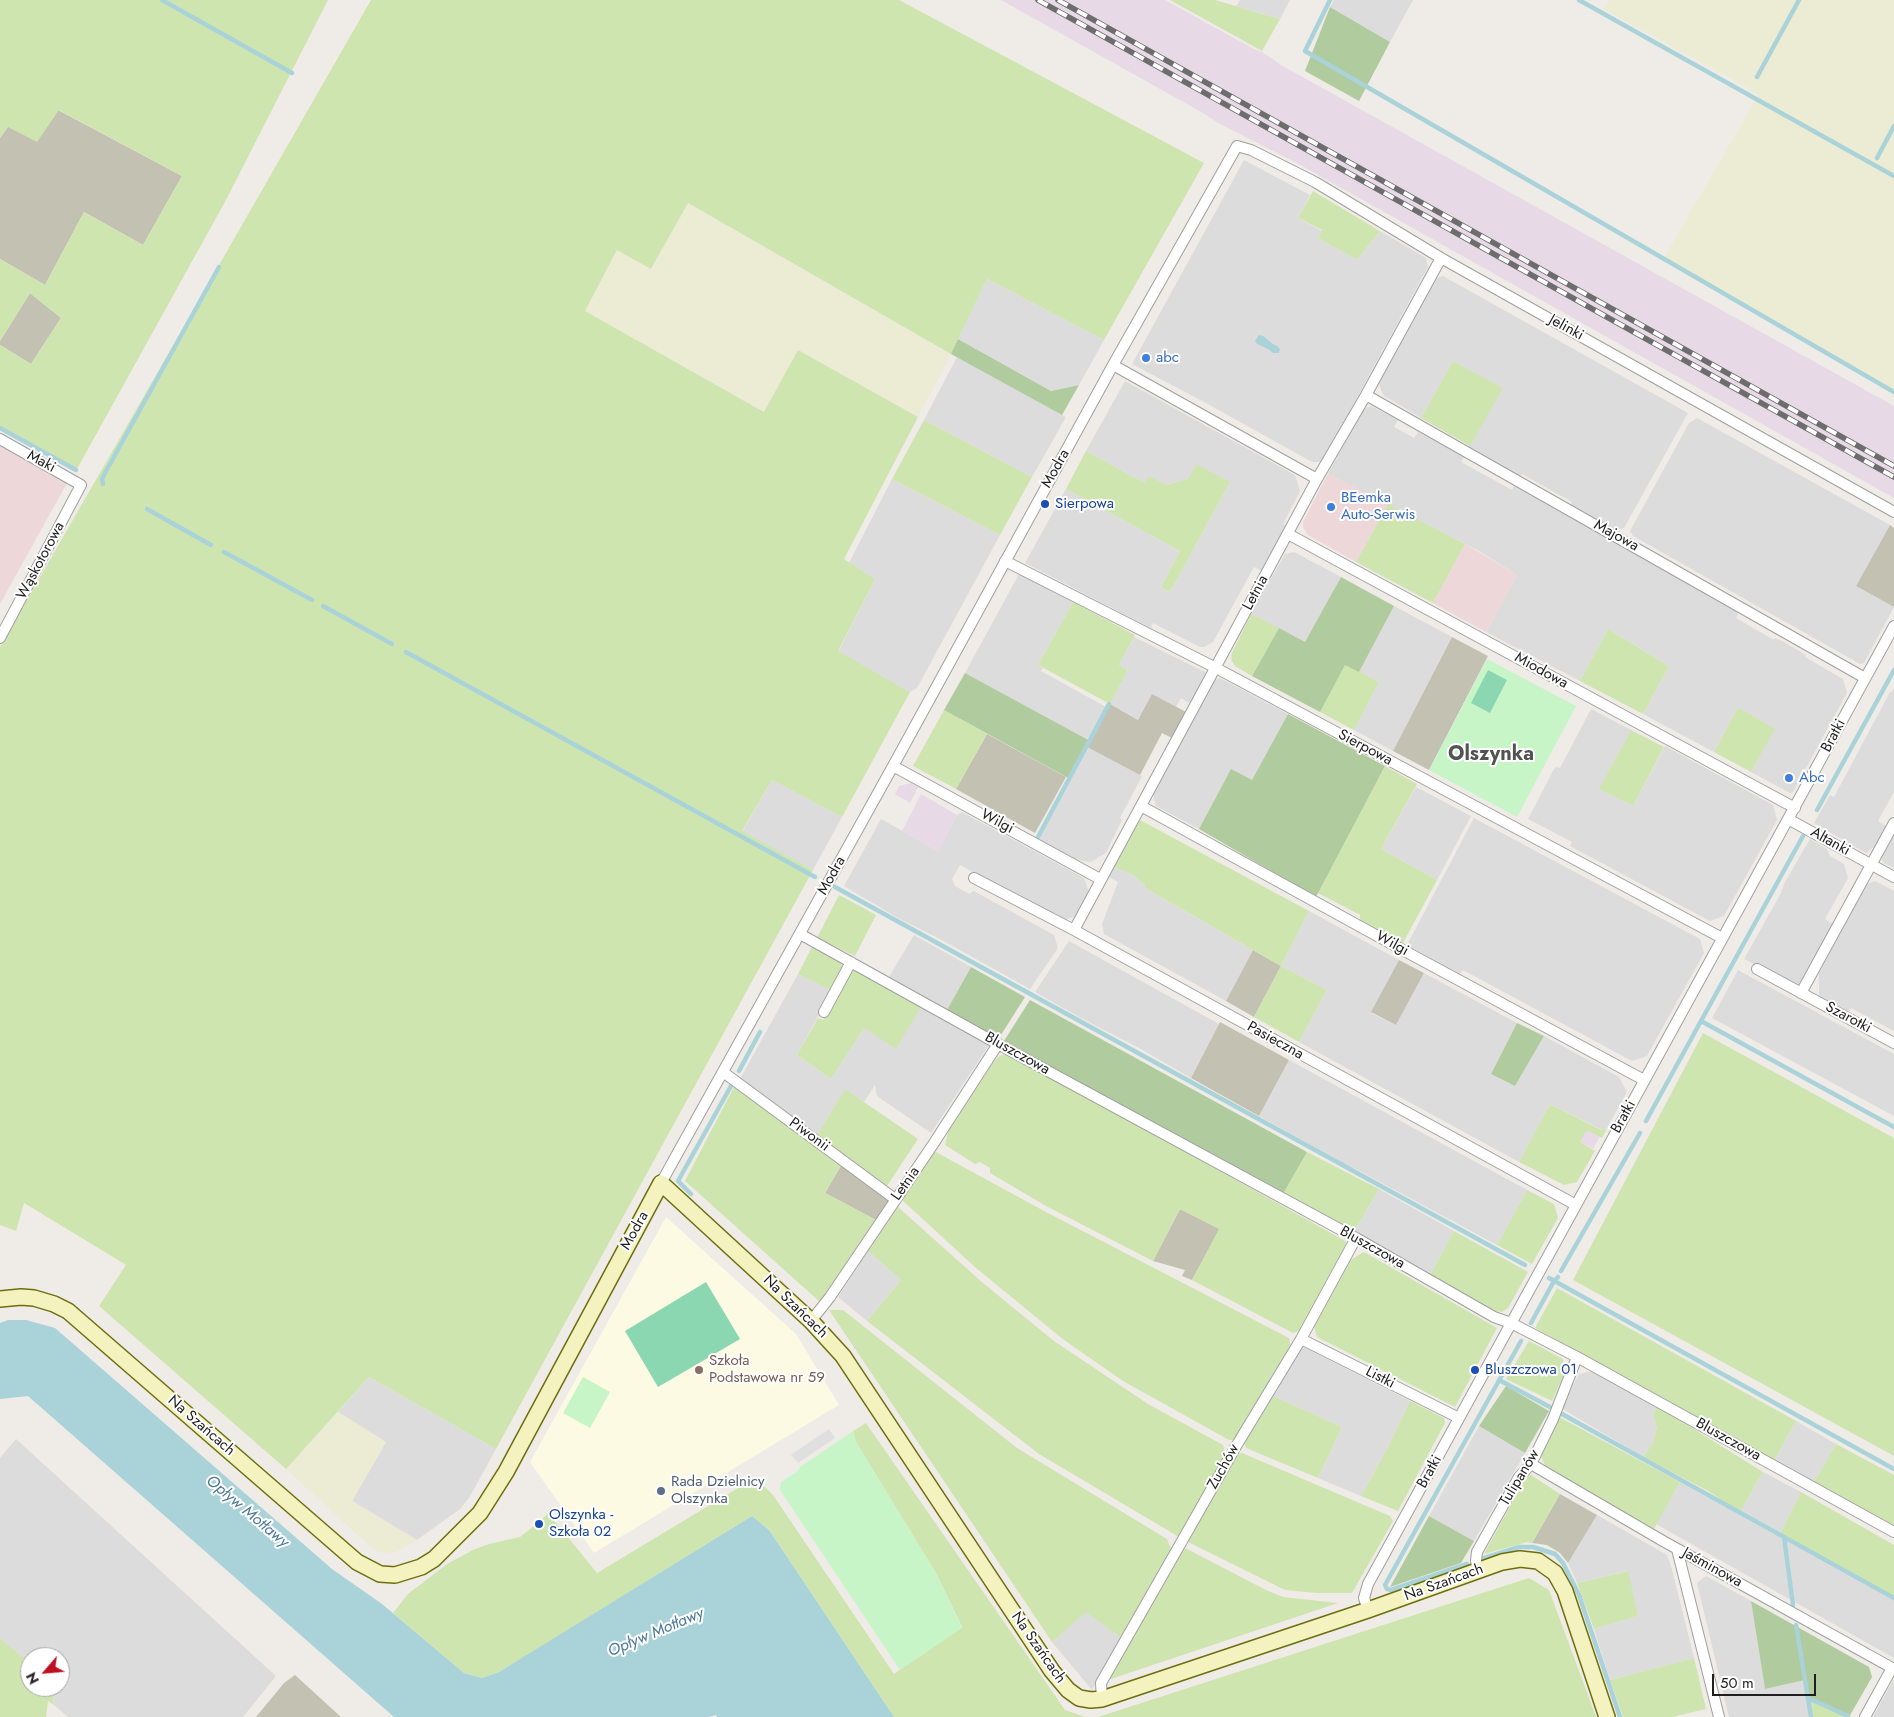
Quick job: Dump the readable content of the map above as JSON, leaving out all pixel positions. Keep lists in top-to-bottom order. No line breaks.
{"streets":{"street":["Jelinki","Maki","Modra","Majowa","Wąskotorowa","Letnia","Miodowa","Bratki","Sierpowa","Wilgi","Altanki","Szarotki","Pasieczna","Bluszczowa","Piwonii","Na Szańcach","Listki","Zuchów","Tulipanów","Jaśminowa"]},"crossings":[["Jelinki","Modra"],["Jelinki","Letnia"],["Maki","Wąskotorowa"],["Modra","Sierpowa"],["Modra","Wilgi"],["Modra","Bluszczowa"],["Modra","Piwonii"],["Modra","Na Szańcach"],["Majowa","Letnia"],["Majowa","Bratki"],["Letnia","Miodowa"],["Letnia","Sierpowa"],["Letnia","Wilgi"],["Letnia","Pasieczna"],["Letnia","Bluszczowa"],["Letnia","Piwonii"],["Letnia","Na Szańcach"],["Miodowa","Bratki"],["Bratki","Sierpowa"],["Bratki","Wilgi"],["Bratki","Altanki"],["Bratki","Pasieczna"],["Bratki","Bluszczowa"],["Bratki","Na Szańcach"],["Bratki","Listki"],["Bluszczowa","Zuchów"],["Bluszczowa","Tulipanów"],["Na Szańcach","Zuchów"],["Na Szańcach","Tulipanów"],["Listki","Zuchów"],["Tulipanów","Jaśminowa"]],"districts":["Olszynka"],"water":["Opływ Motławy"],"places":["abc","Sierpowa","BEemka Auto-Serwis","Abc","Szkoła Podstawowa nr 59","Bluszczowa 01","Rada Dzielnicy Olszynka","Olszynka - Szkoła 02"],"scale_bar":"50 m","north":"bottom left"}
